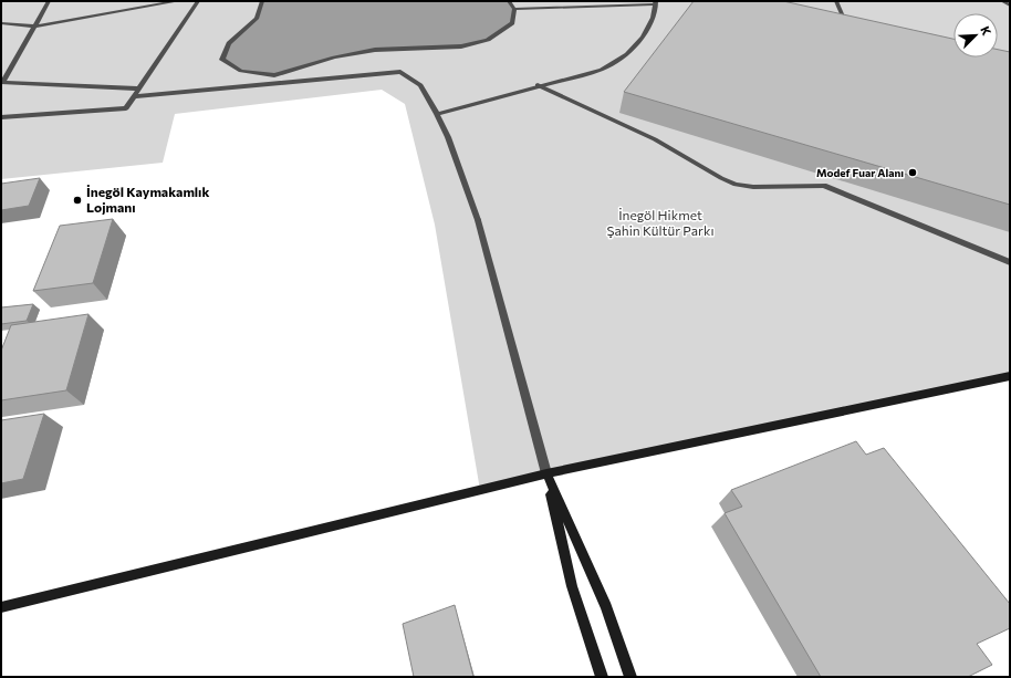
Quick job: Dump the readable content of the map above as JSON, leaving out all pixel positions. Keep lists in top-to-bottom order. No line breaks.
{"parks":["İnegöl Hikmet Şahin Kültür Parkı"],"places":["Modef Fuar Alanı","İnegöl Kaymakamlık Lojmanı"],"north":"top right"}
